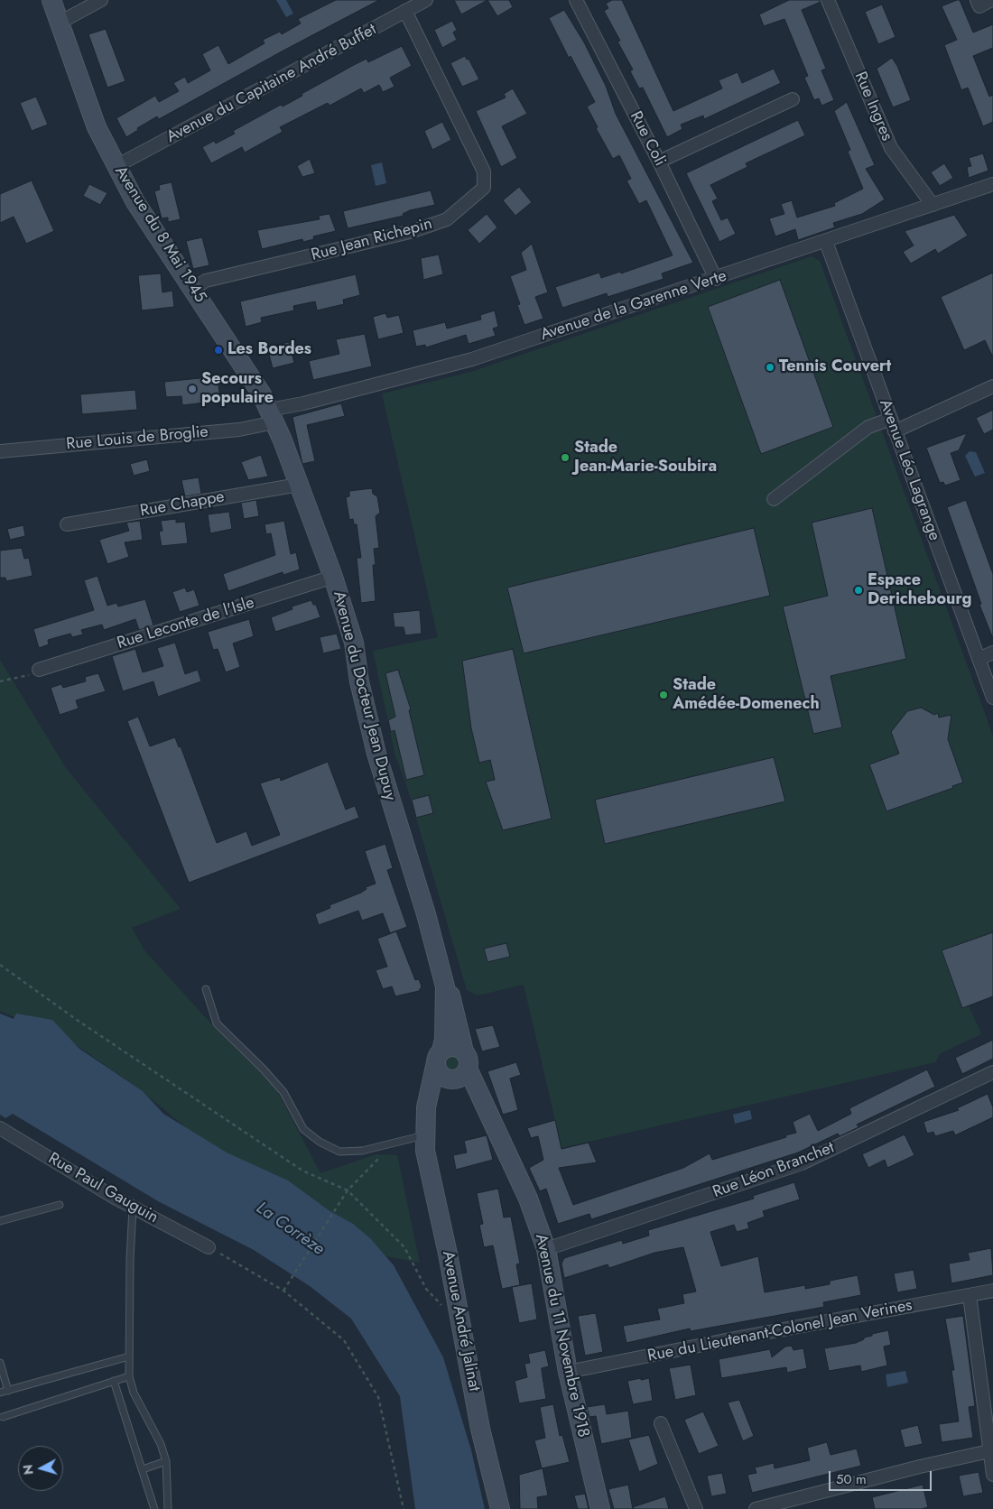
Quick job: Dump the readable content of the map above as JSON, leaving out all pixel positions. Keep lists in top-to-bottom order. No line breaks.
{"streets":{"street":["Avenue du Capitaine André Buffet","Rue Ingres","Rue Coli","Avenue du 8 Mai 1945","Rue Jean Richepin","Avenue de la Garenne Verte","Rue Louis de Broglie","Avenue Léo Lagrange","Rue Chappe","Rue Leconte de l'Isle","Avenue du Docteur Jean Dupuy","Rue Léon Branchet","Rue Paul Gauguin","Avenue André Jalinat","Rue du Lieutenant-Colonel Jean Verines","Avenue du 11 Novembre 1918"]},"crossings":[["Avenue du Capitaine André Buffet","Avenue du 8 Mai 1945"],["Avenue du Capitaine André Buffet","Rue Jean Richepin"],["Rue Ingres","Avenue de la Garenne Verte"],["Rue Coli","Avenue de la Garenne Verte"],["Avenue du 8 Mai 1945","Rue Jean Richepin"],["Avenue du 8 Mai 1945","Avenue de la Garenne Verte"],["Avenue du 8 Mai 1945","Rue Louis de Broglie"],["Avenue du 8 Mai 1945","Avenue du Docteur Jean Dupuy"],["Avenue de la Garenne Verte","Rue Louis de Broglie"],["Avenue de la Garenne Verte","Avenue Léo Lagrange"],["Avenue de la Garenne Verte","Avenue du Docteur Jean Dupuy"],["Rue Louis de Broglie","Avenue du Docteur Jean Dupuy"],["Rue Chappe","Avenue du Docteur Jean Dupuy"],["Rue Leconte de l'Isle","Avenue du Docteur Jean Dupuy"],["Avenue du Docteur Jean Dupuy","Avenue André Jalinat"],["Avenue du Docteur Jean Dupuy","Avenue du 11 Novembre 1918"],["Rue Léon Branchet","Avenue du 11 Novembre 1918"],["Avenue André Jalinat","Avenue du 11 Novembre 1918"],["Rue du Lieutenant-Colonel Jean Verines","Avenue du 11 Novembre 1918"]],"water":["La Corrèze"],"places":["Les Bordes","Tennis Couvert","Secours populaire","Stade Jean-Marie-Soubira","Espace Derichebourg","Stade Amédée-Domenech"],"scale_bar":"50 m","north":"left"}
